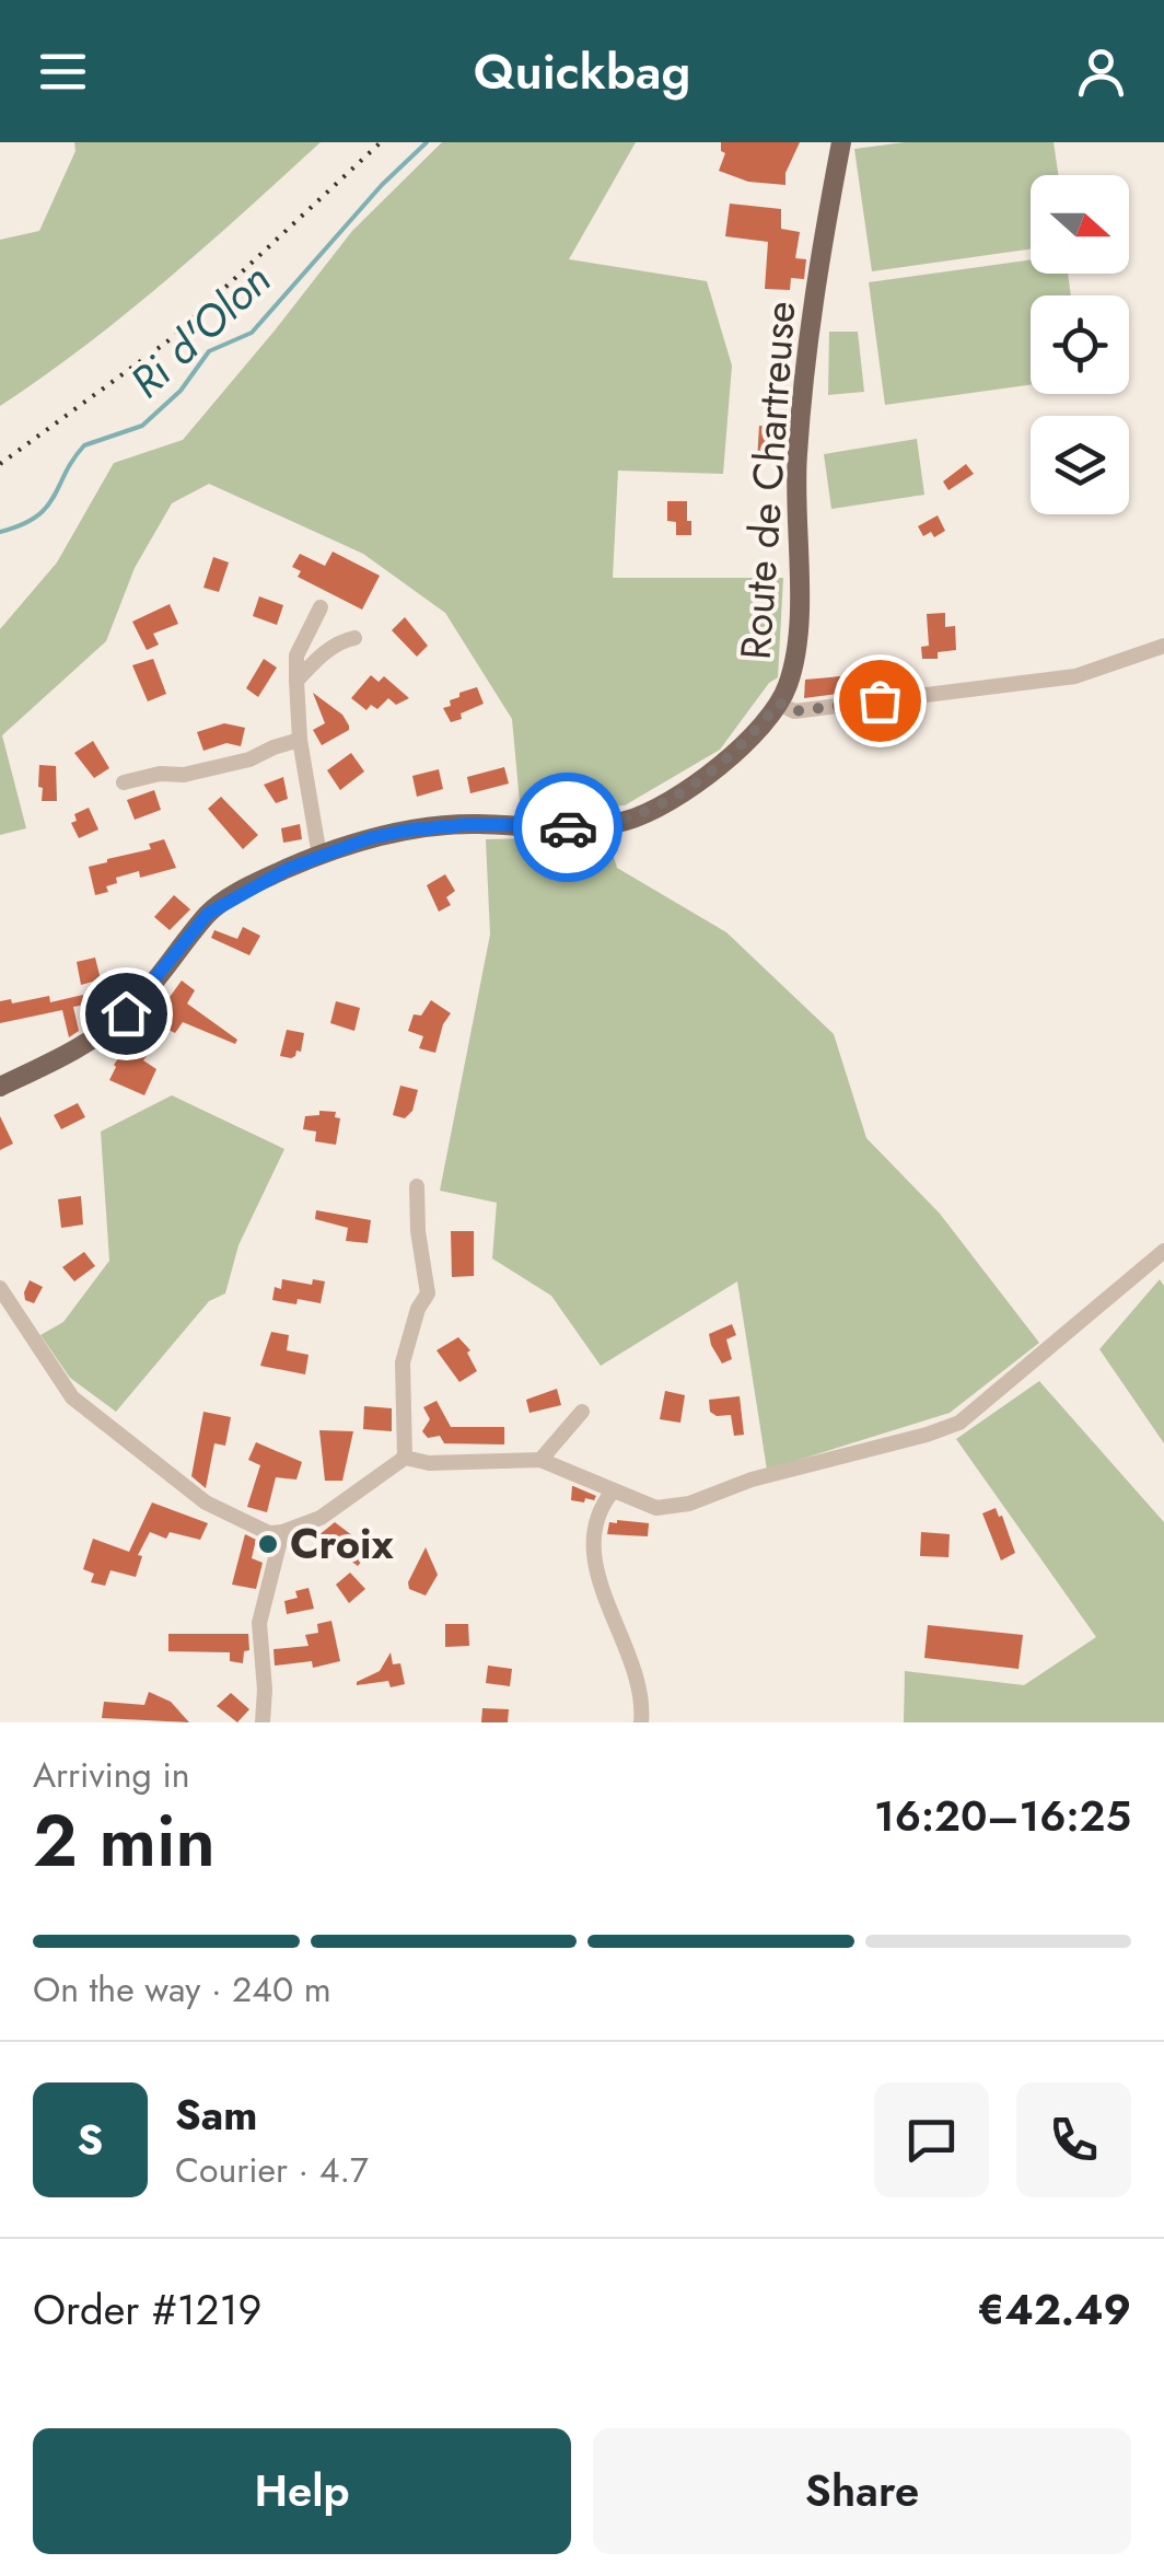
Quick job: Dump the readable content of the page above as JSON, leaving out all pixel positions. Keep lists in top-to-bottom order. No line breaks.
{"streets":{"main road":["Route de Chartreuse"]},"water":["Ri d'Olon"],"places":["Croix"],"north":"right","page":{"header":"Quickbag","heading":["2 min","Arriving in","16:20–16:25"],"panel":["Sam","Courier · 4.7","Order #1219","€42.49"],"bar":"On the way · 240 m","round":"S","buttons":["Help","Share"]}}
